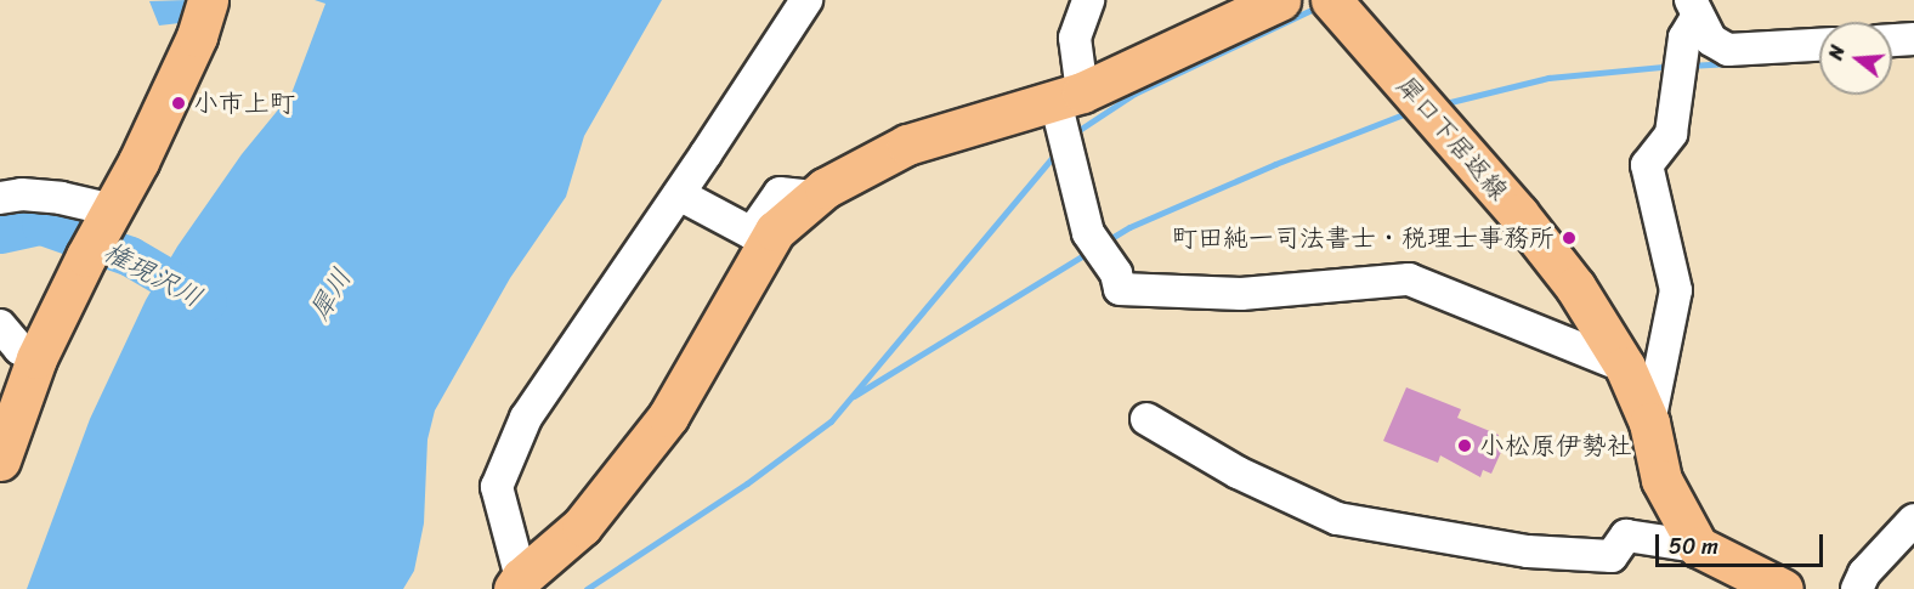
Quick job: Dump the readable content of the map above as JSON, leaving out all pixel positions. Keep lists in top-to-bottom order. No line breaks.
{"streets":{"main road":["犀口下居返線"]},"water":["権現沢川","犀川"],"places":["小市上町","町田純一司法書士・税理士事務所","小松原伊勢社"],"scale_bar":"50 m","north":"left"}
